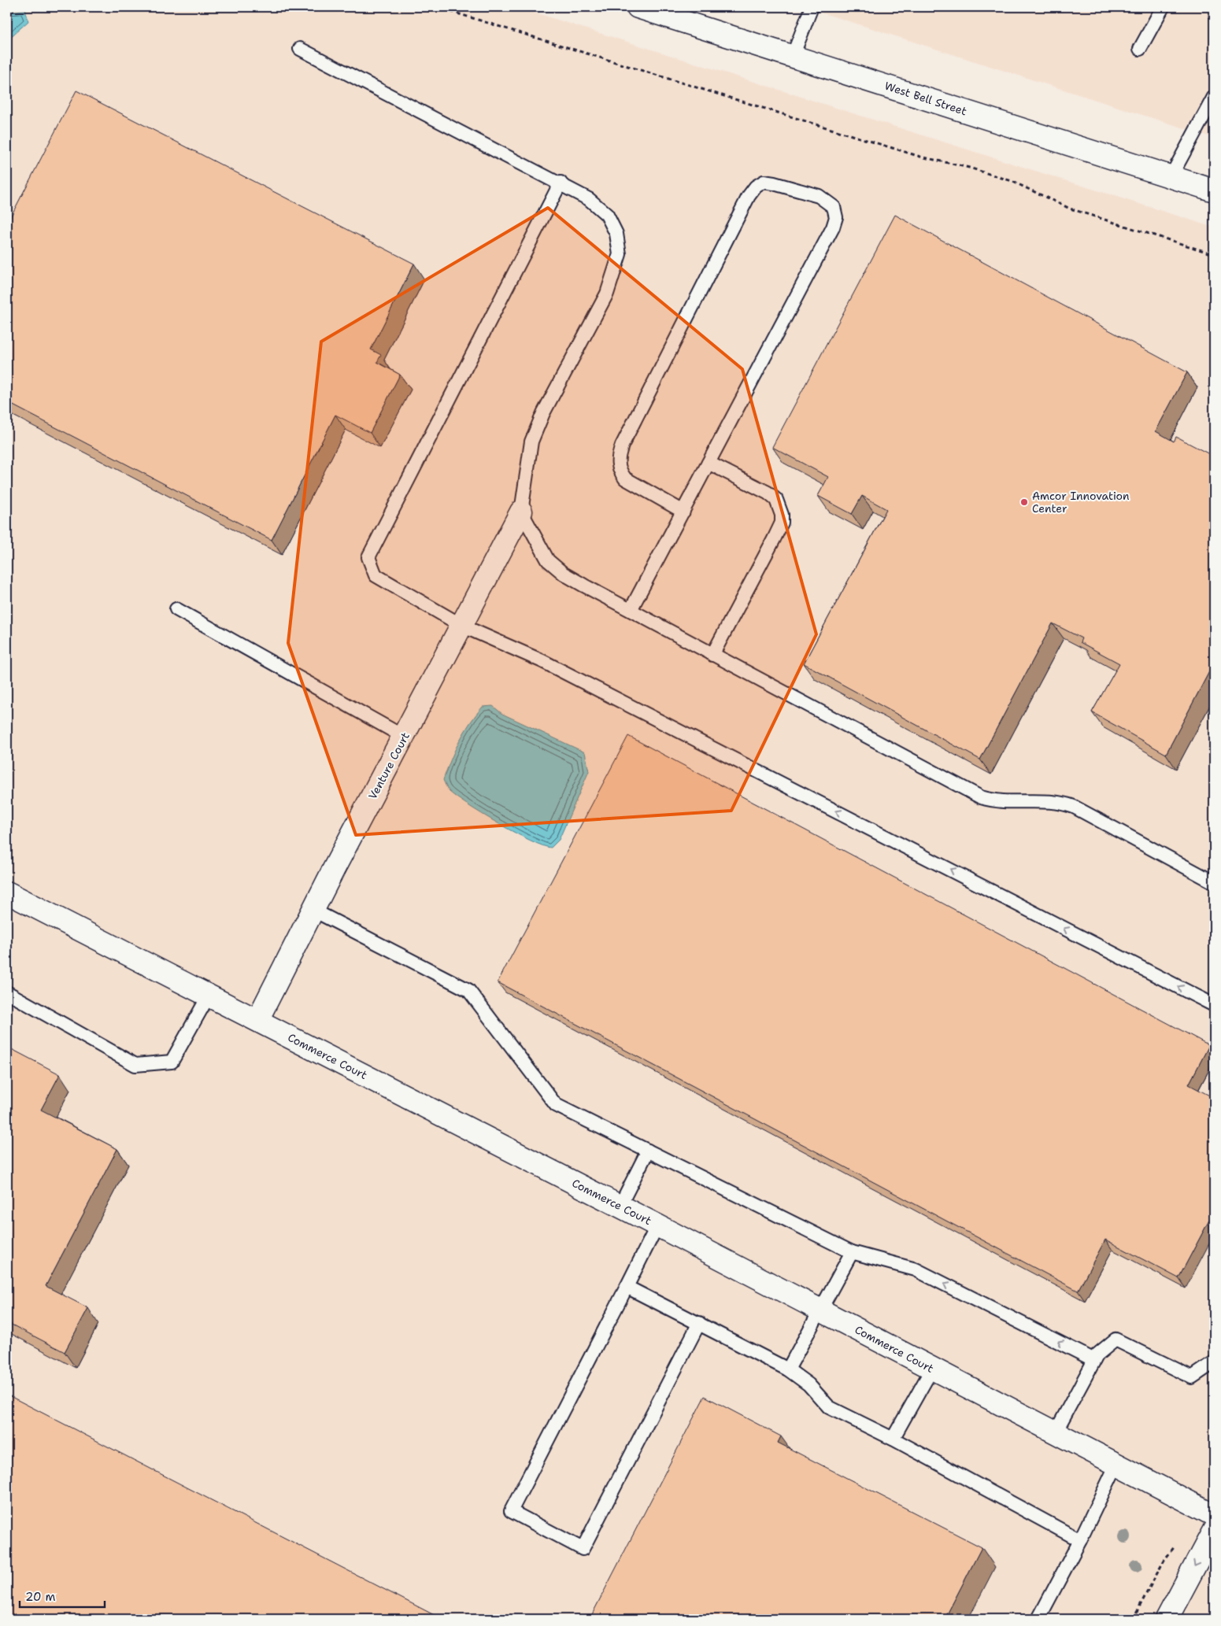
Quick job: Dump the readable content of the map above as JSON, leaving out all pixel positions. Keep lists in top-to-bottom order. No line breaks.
{"streets":{"street":["West Bell Street","Venture Court","Commerce Court"]},"crossings":[["Venture Court","Commerce Court"]],"places":["Amcor Innovation Center"],"scale_bar":"20 m"}
